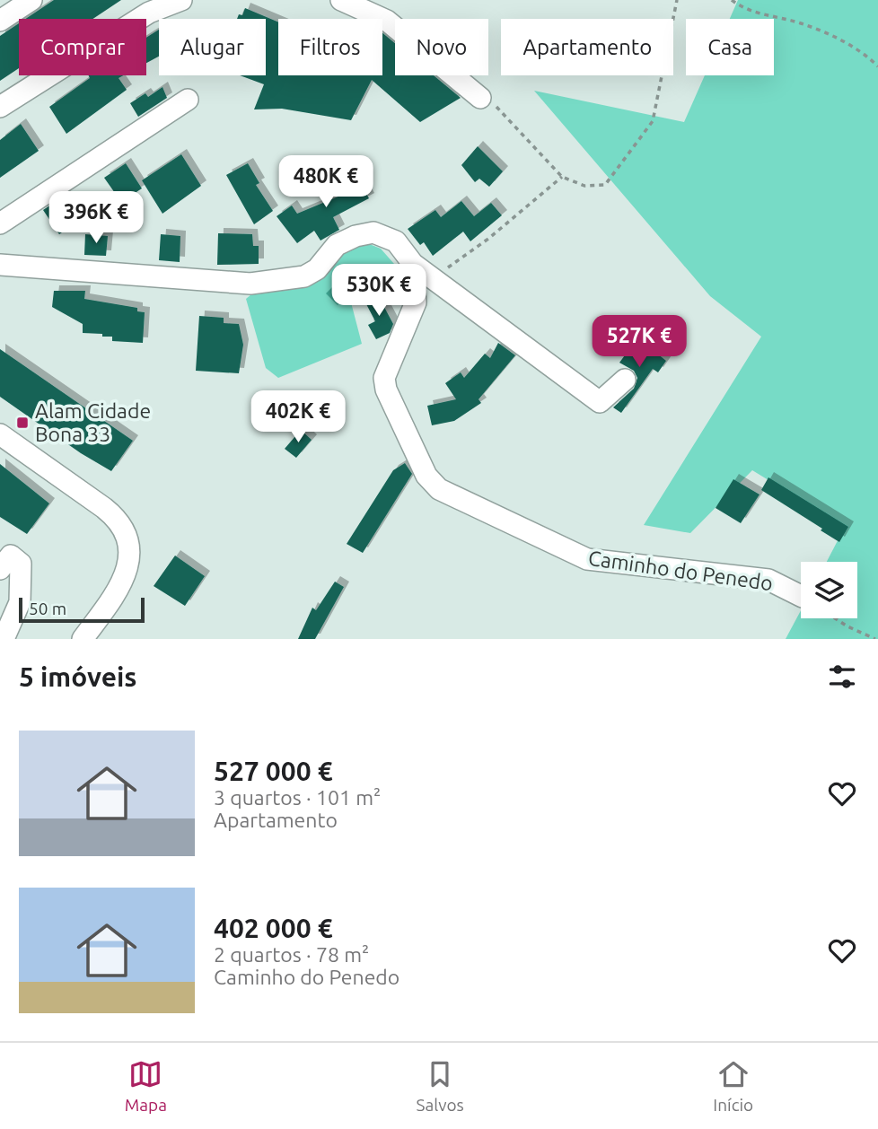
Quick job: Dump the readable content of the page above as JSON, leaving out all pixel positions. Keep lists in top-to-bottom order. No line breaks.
{"streets":{"street":["Caminho do Penedo"]},"places":{"transit":["Alam Cidade Bona 33"]},"scale_bar":"50 m","page":{"chip":["Comprar","Alugar","Filtros","Novo","Apartamento","Casa"],"price":["480K €","396K €","530K €","527K €","402K €"],"scale":"50 m","heading":"5 imóveis","list":[{"name":"527 000 €","note":"3 quartos · 101 m² · Apartamento"},{"name":"402 000 €","note":"2 quartos · 78 m² · Caminho do Penedo"}],"tabs":["Mapa","Salvos","Início"]}}
